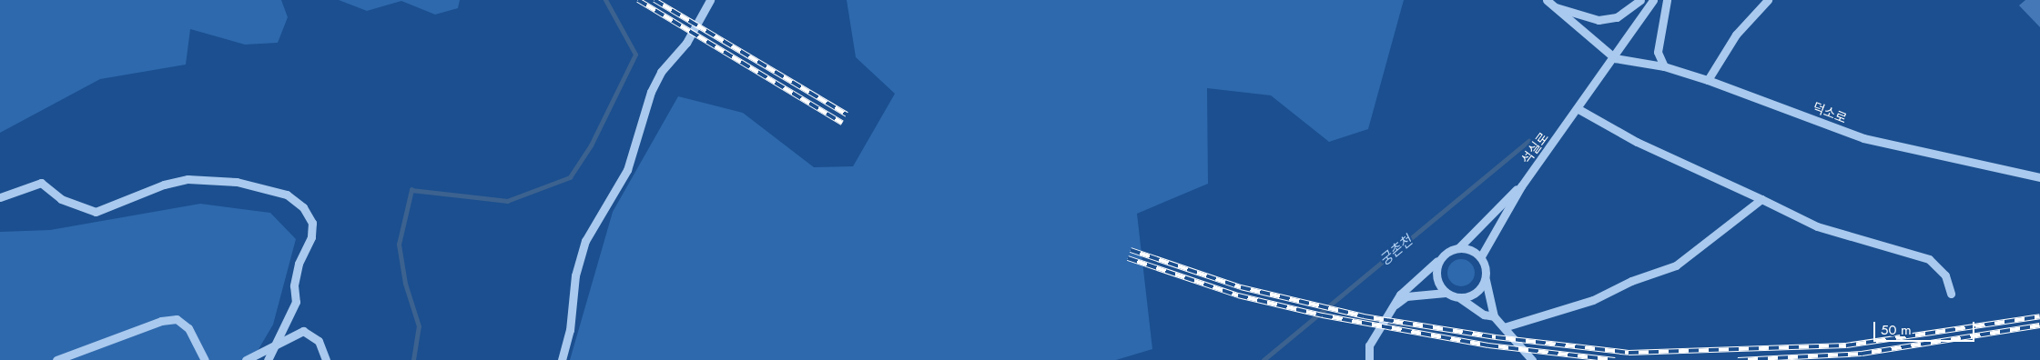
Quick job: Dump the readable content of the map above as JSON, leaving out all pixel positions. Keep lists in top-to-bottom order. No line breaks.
{"streets":{"street":["덕소로","석실로"]},"crossings":[["덕소로","석실로"]],"water":["궁촌천"],"scale_bar":"50 m"}
